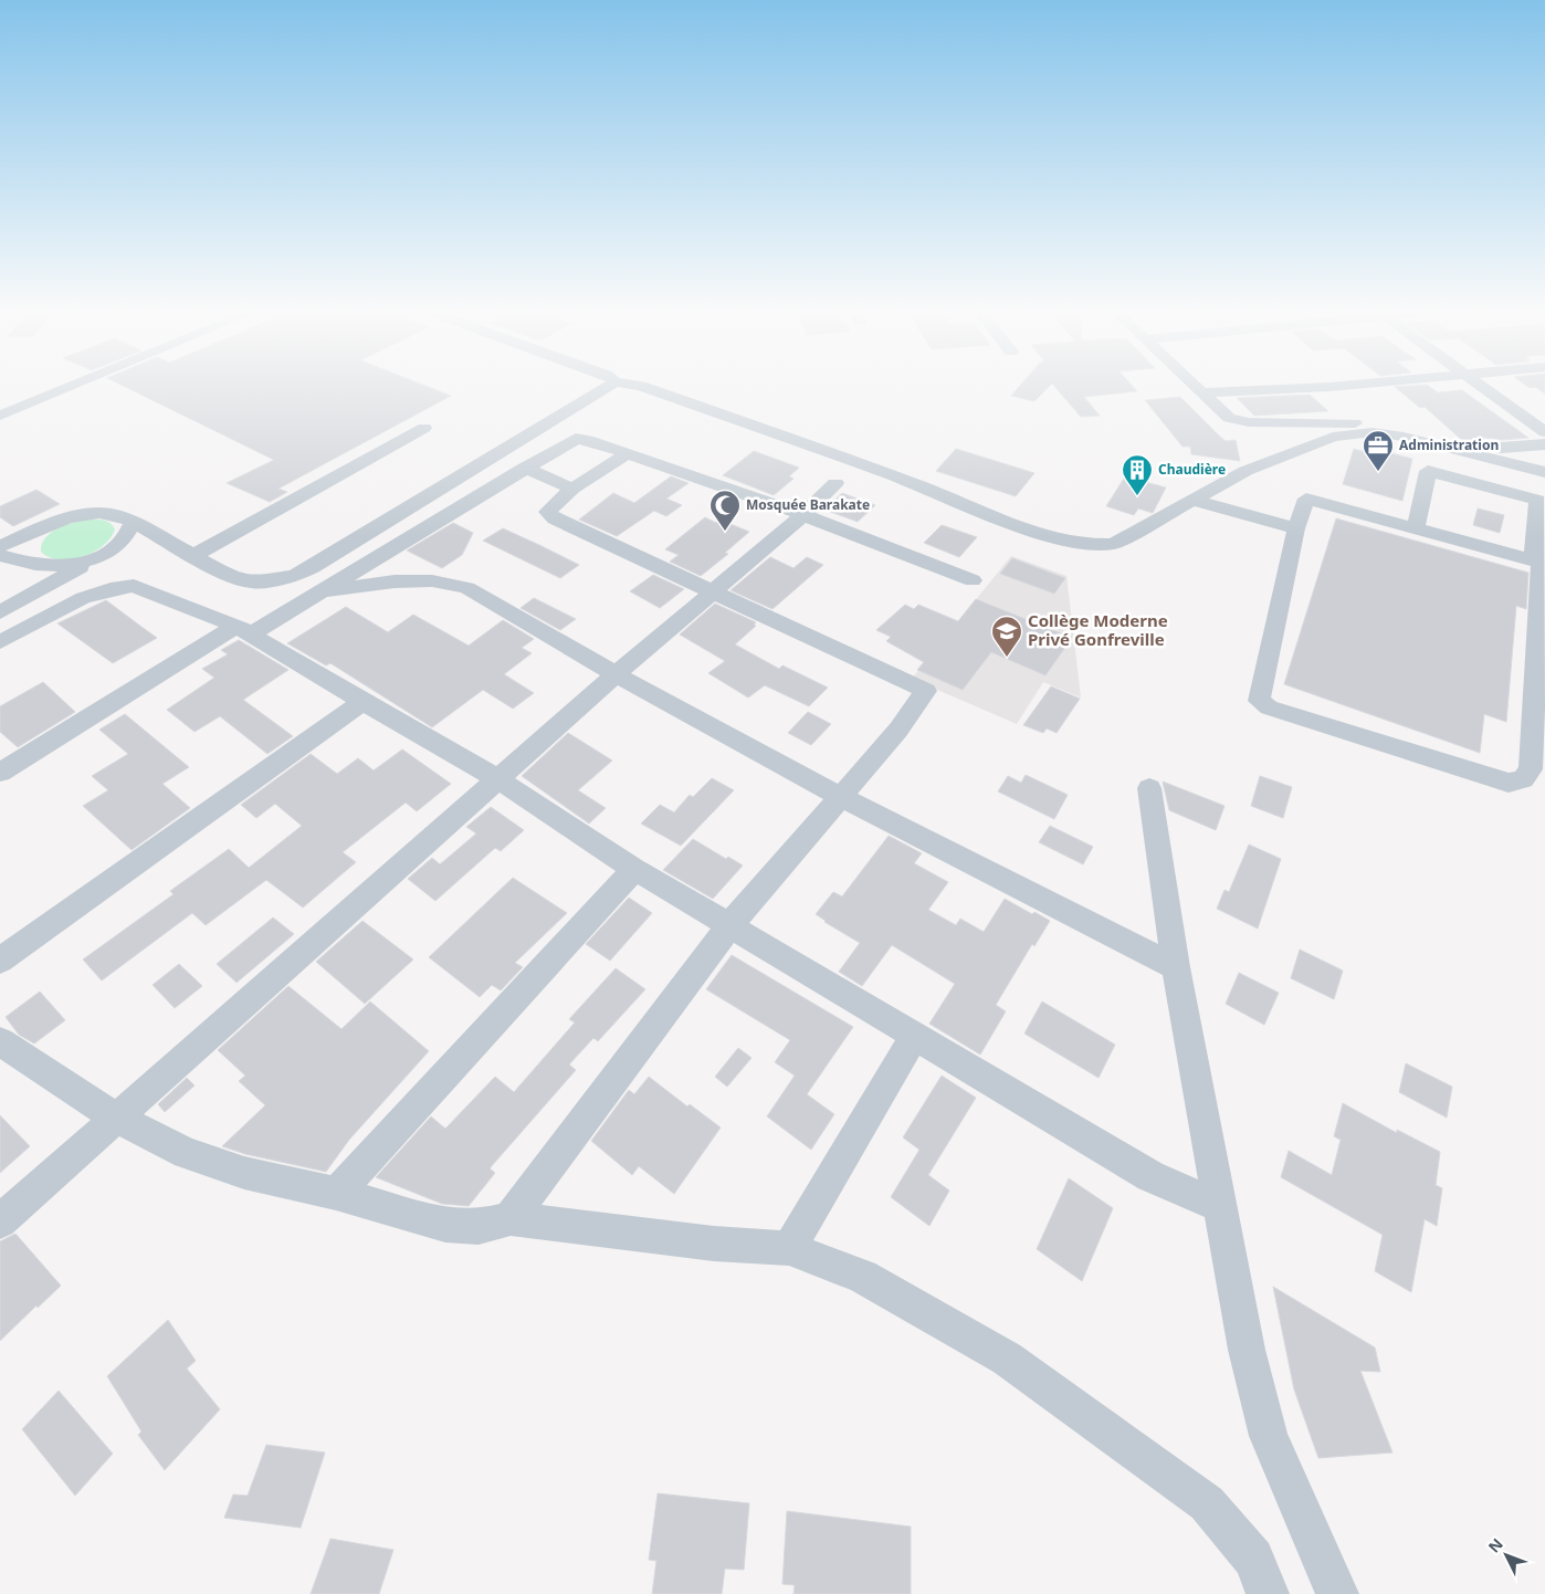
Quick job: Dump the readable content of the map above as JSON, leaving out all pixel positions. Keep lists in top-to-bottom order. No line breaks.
{"places":{"office":["Administration"],"building":["Chaudière"],"mosque":["Mosquée Barakate"],"school or university":["Collège Moderne Privé Gonfreville"]},"north":"top left"}
